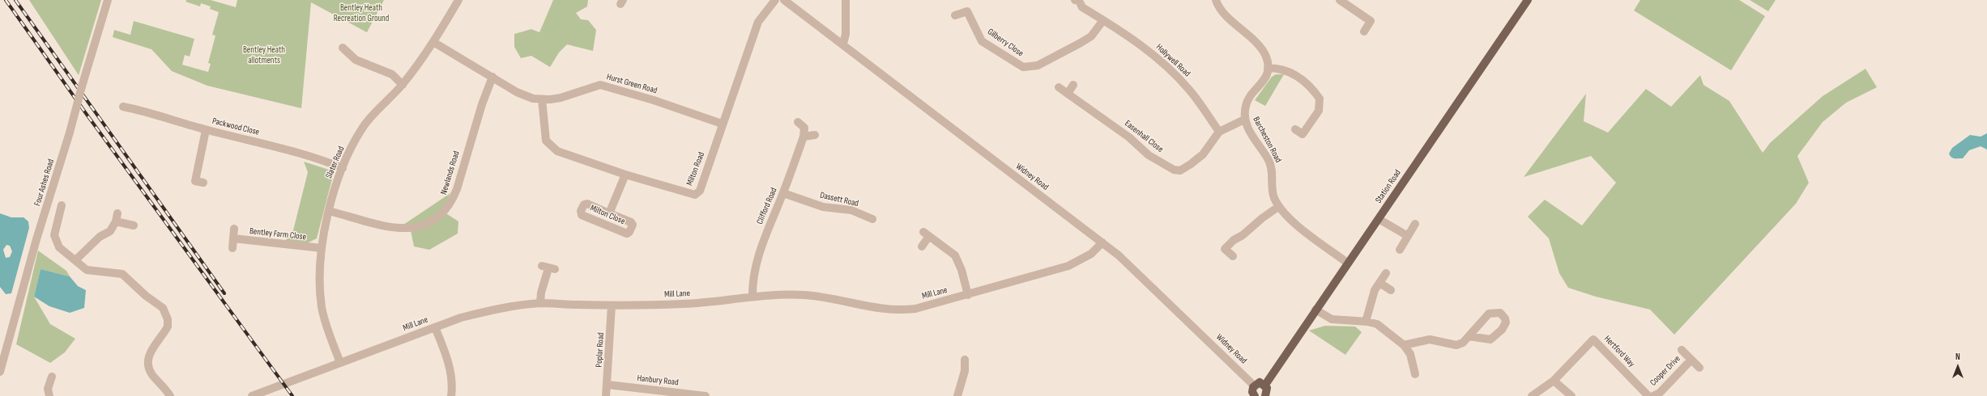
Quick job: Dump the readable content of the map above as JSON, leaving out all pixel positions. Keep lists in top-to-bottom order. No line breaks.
{"streets":{"main road":["Station Road"],"street":["Gilberry Close","Hollywell Road","Hurst Green Road","Packwood Close","Easenhall Close","Barcheston Road","Slater Road","Milton Road","Newlands Road","Widney Road","Four Ashes Road","Dassett Road","Clifford Road","Milton Close","Bentley Farm Close","Mill Lane","Poplar Road","Hertford Way","Cooper Drive","Hanbury Road"]},"crossings":[["Gilberry Close","Hollywell Road"],["Hollywell Road","Easenhall Close"],["Hurst Green Road","Slater Road"],["Hurst Green Road","Milton Road"],["Hurst Green Road","Newlands Road"],["Packwood Close","Slater Road"],["Barcheston Road","Station Road"],["Slater Road","Newlands Road"],["Slater Road","Bentley Farm Close"],["Slater Road","Mill Lane"],["Milton Road","Milton Close"],["Widney Road","Mill Lane"],["Dassett Road","Clifford Road"],["Clifford Road","Mill Lane"],["Mill Lane","Poplar Road"],["Poplar Road","Hanbury Road"]],"parks":["Bentley Heath Recreation Ground","Bentley Heath allotments"],"north":"top"}
